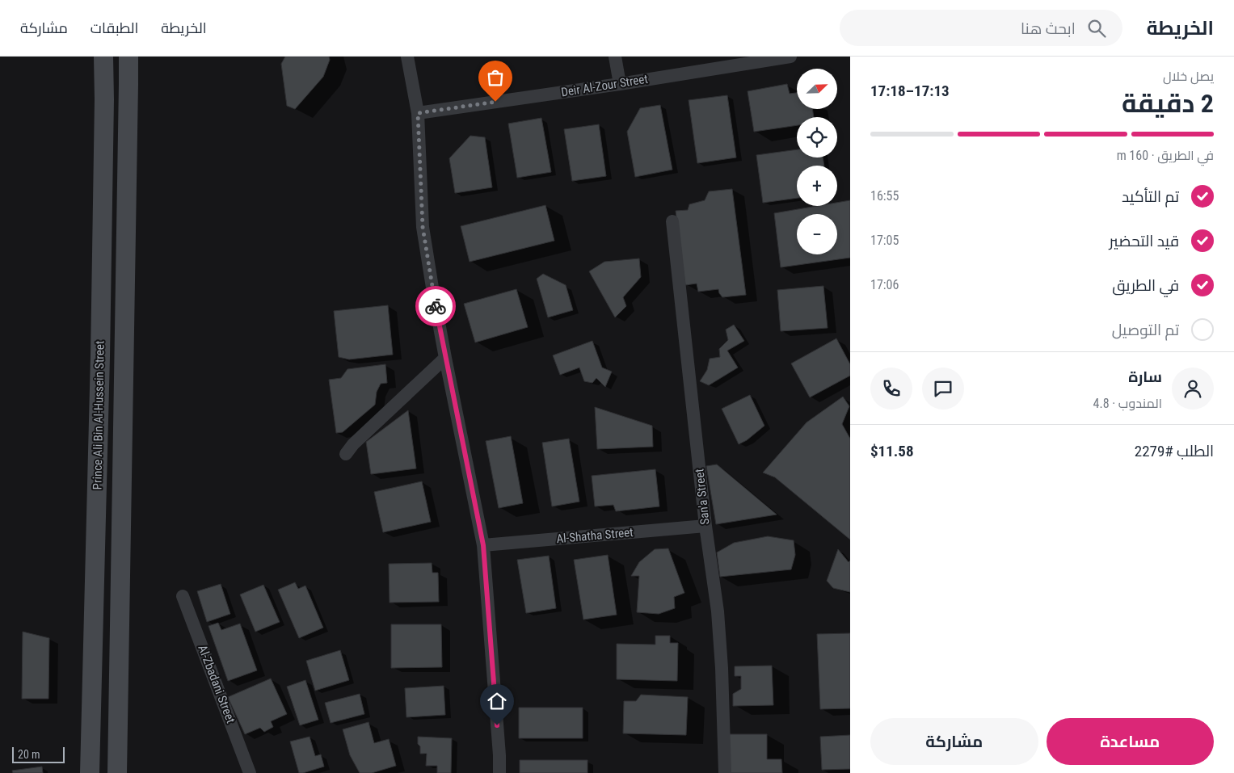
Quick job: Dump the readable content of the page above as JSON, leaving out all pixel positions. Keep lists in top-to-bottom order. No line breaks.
{"streets":{"main road":["Prince Ali Bin Al-Hussein Street"],"street":["Deir Al-Zour Street","San'a Street","Al-Shatha Street","Al-Zbadani Street"]},"crossings":[["San'a Street","Al-Shatha Street"]],"scale_bar":"20 m","north":"top right","page":{"header":"الخريطة","search":"ابحث هنا","nav":["الخريطة","الطبقات","مشاركة"],"heading":["2 دقيقة","يصل خلال","17:13–17:18"],"panel":["سارة","المندوب · 4.8","الطلب #2279","$11.58"],"map_buttons":["+","−"],"bar":"في الطريق · 160 m","list":[["تم التأكيد","16:55"],["قيد التحضير","17:05"],["في الطريق","17:06"],"تم التوصيل"],"buttons":["مساعدة","مشاركة"],"scale":"20 m"}}
